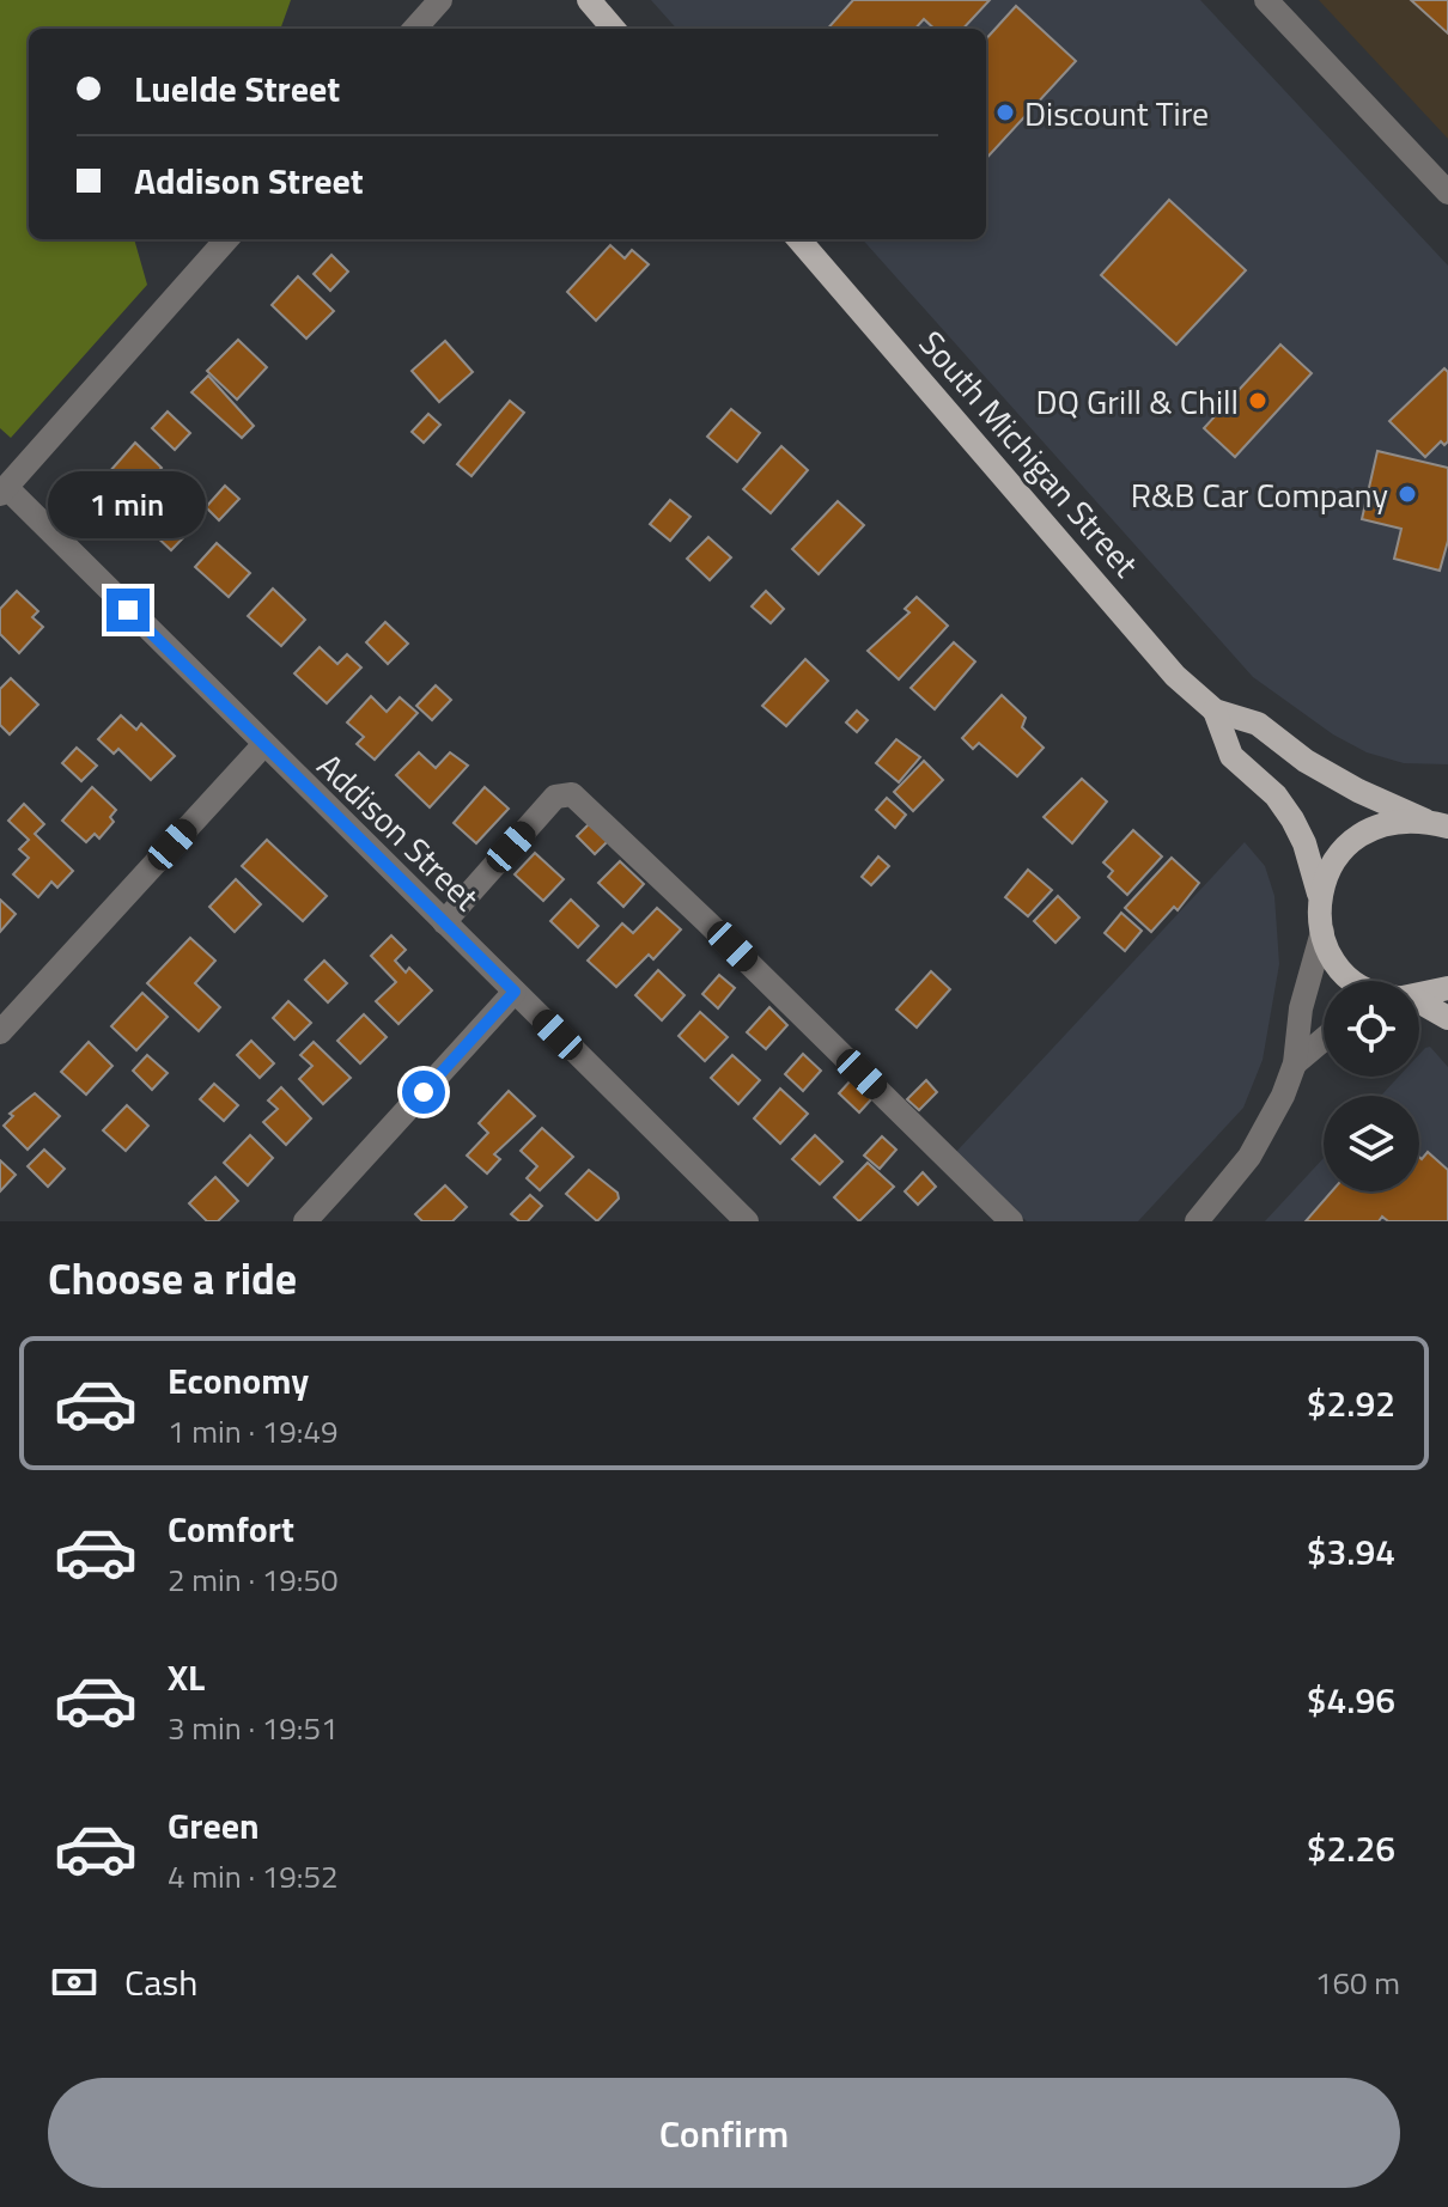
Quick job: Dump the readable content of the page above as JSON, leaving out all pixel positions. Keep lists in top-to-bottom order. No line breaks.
{"streets":{"main road":["South Michigan Street"],"street":["Addison Street"]},"places":["Discount Tire","DQ Grill & Chill","R&B Car Company"],"page":{"banner":["Luelde Street","Addison Street"],"bubble":"1 min","heading":"Choose a ride","list":[{"name":"Economy","note":"1 min · 19:49","value":"$2.92"},{"name":"Comfort","note":"2 min · 19:50","value":"$3.94"},{"name":"XL","note":"3 min · 19:51","value":"$4.96"},{"name":"Green","note":"4 min · 19:52","value":"$2.26"}],"pay":["Cash","160 m"],"buttons":"Confirm"}}
